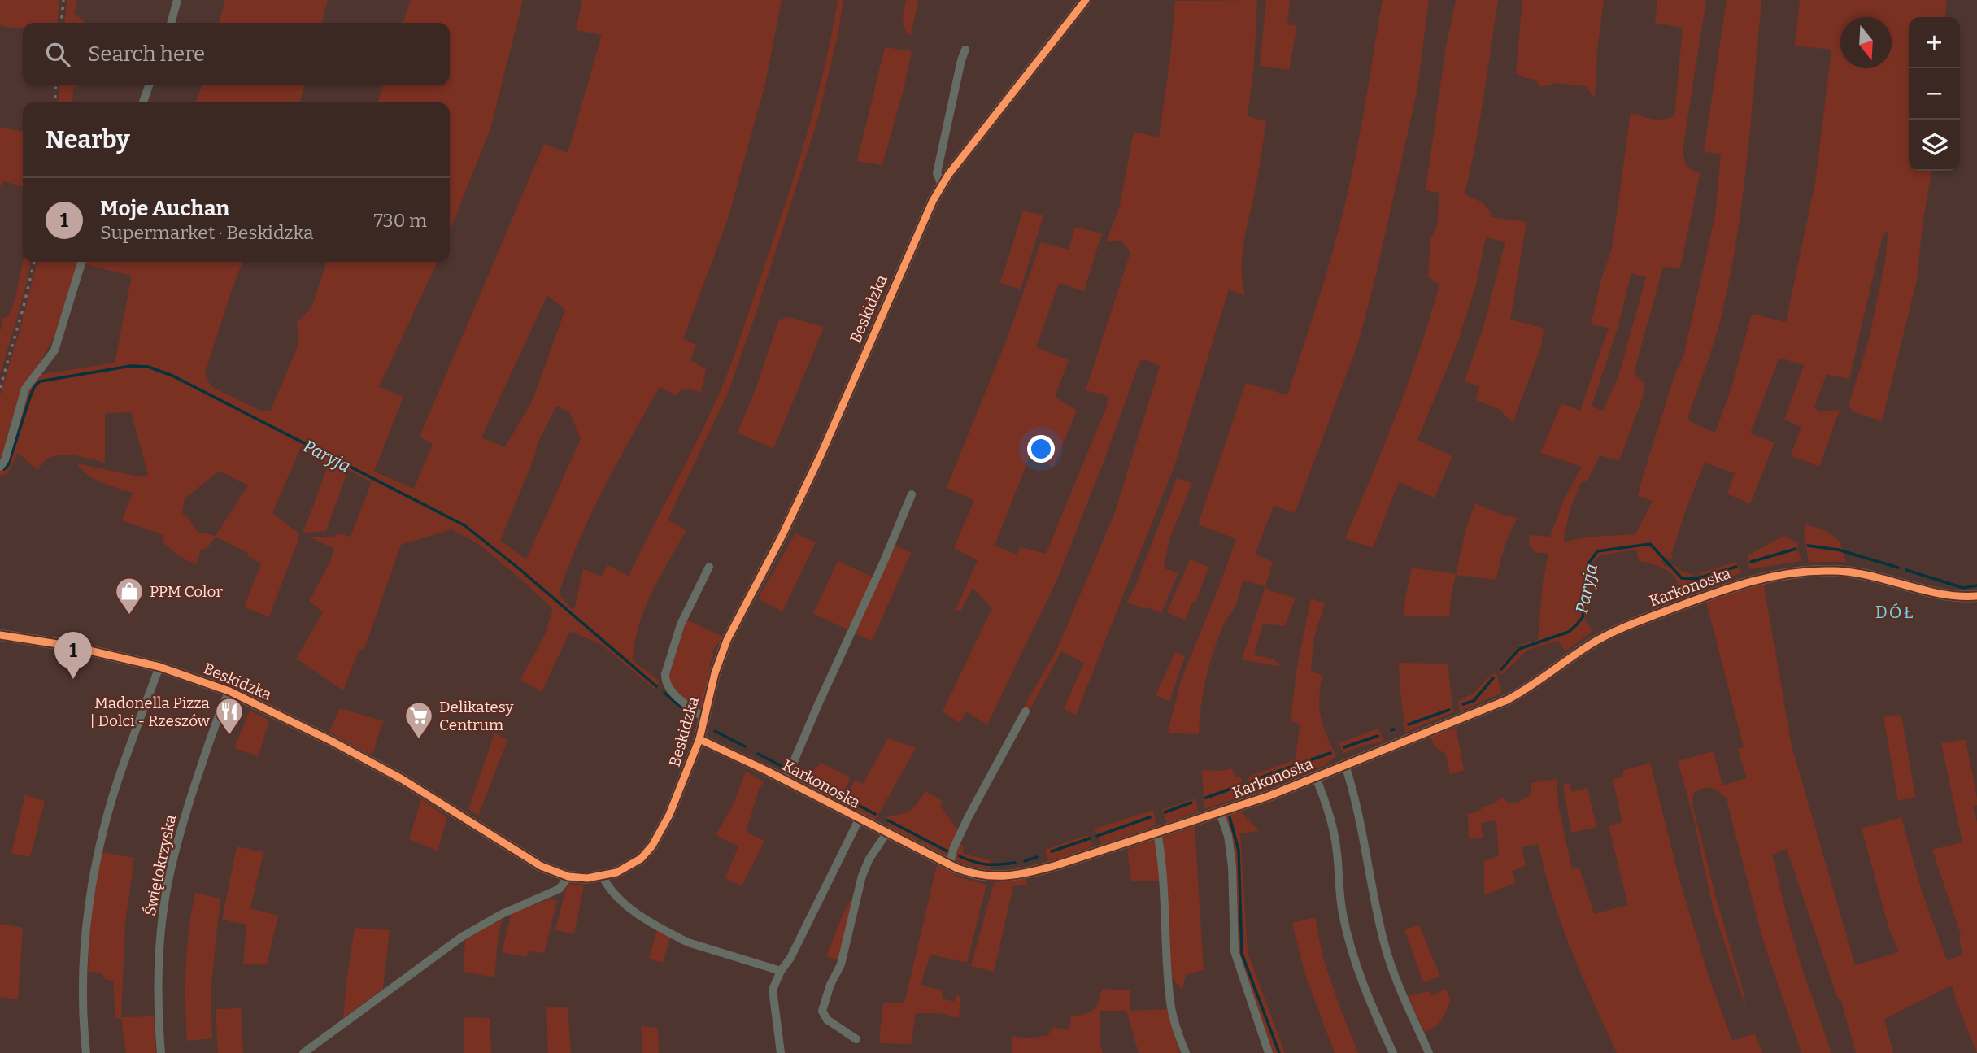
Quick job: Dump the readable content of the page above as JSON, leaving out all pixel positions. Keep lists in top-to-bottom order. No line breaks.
{"streets":{"street":["Beskidzka","Karkonoska","Świętokrzyska"]},"crossings":[["Beskidzka","Karkonoska"],["Beskidzka","Świętokrzyska"]],"districts":["DÓŁ"],"water":["Paryja"],"places":{"shop":["PPM Color"],"restaurant":["Madonella Pizza | Dolci - Rzeszów"],"supermarket":["Delikatesy Centrum"]},"north":"bottom","page":{"map_buttons":["+","−"],"search":"Search here","heading":"Nearby","list":[{"mark":"1","name":"Moje Auchan","note":"Supermarket · Beskidzka","value":"730 m"}],"pins":"1"}}
